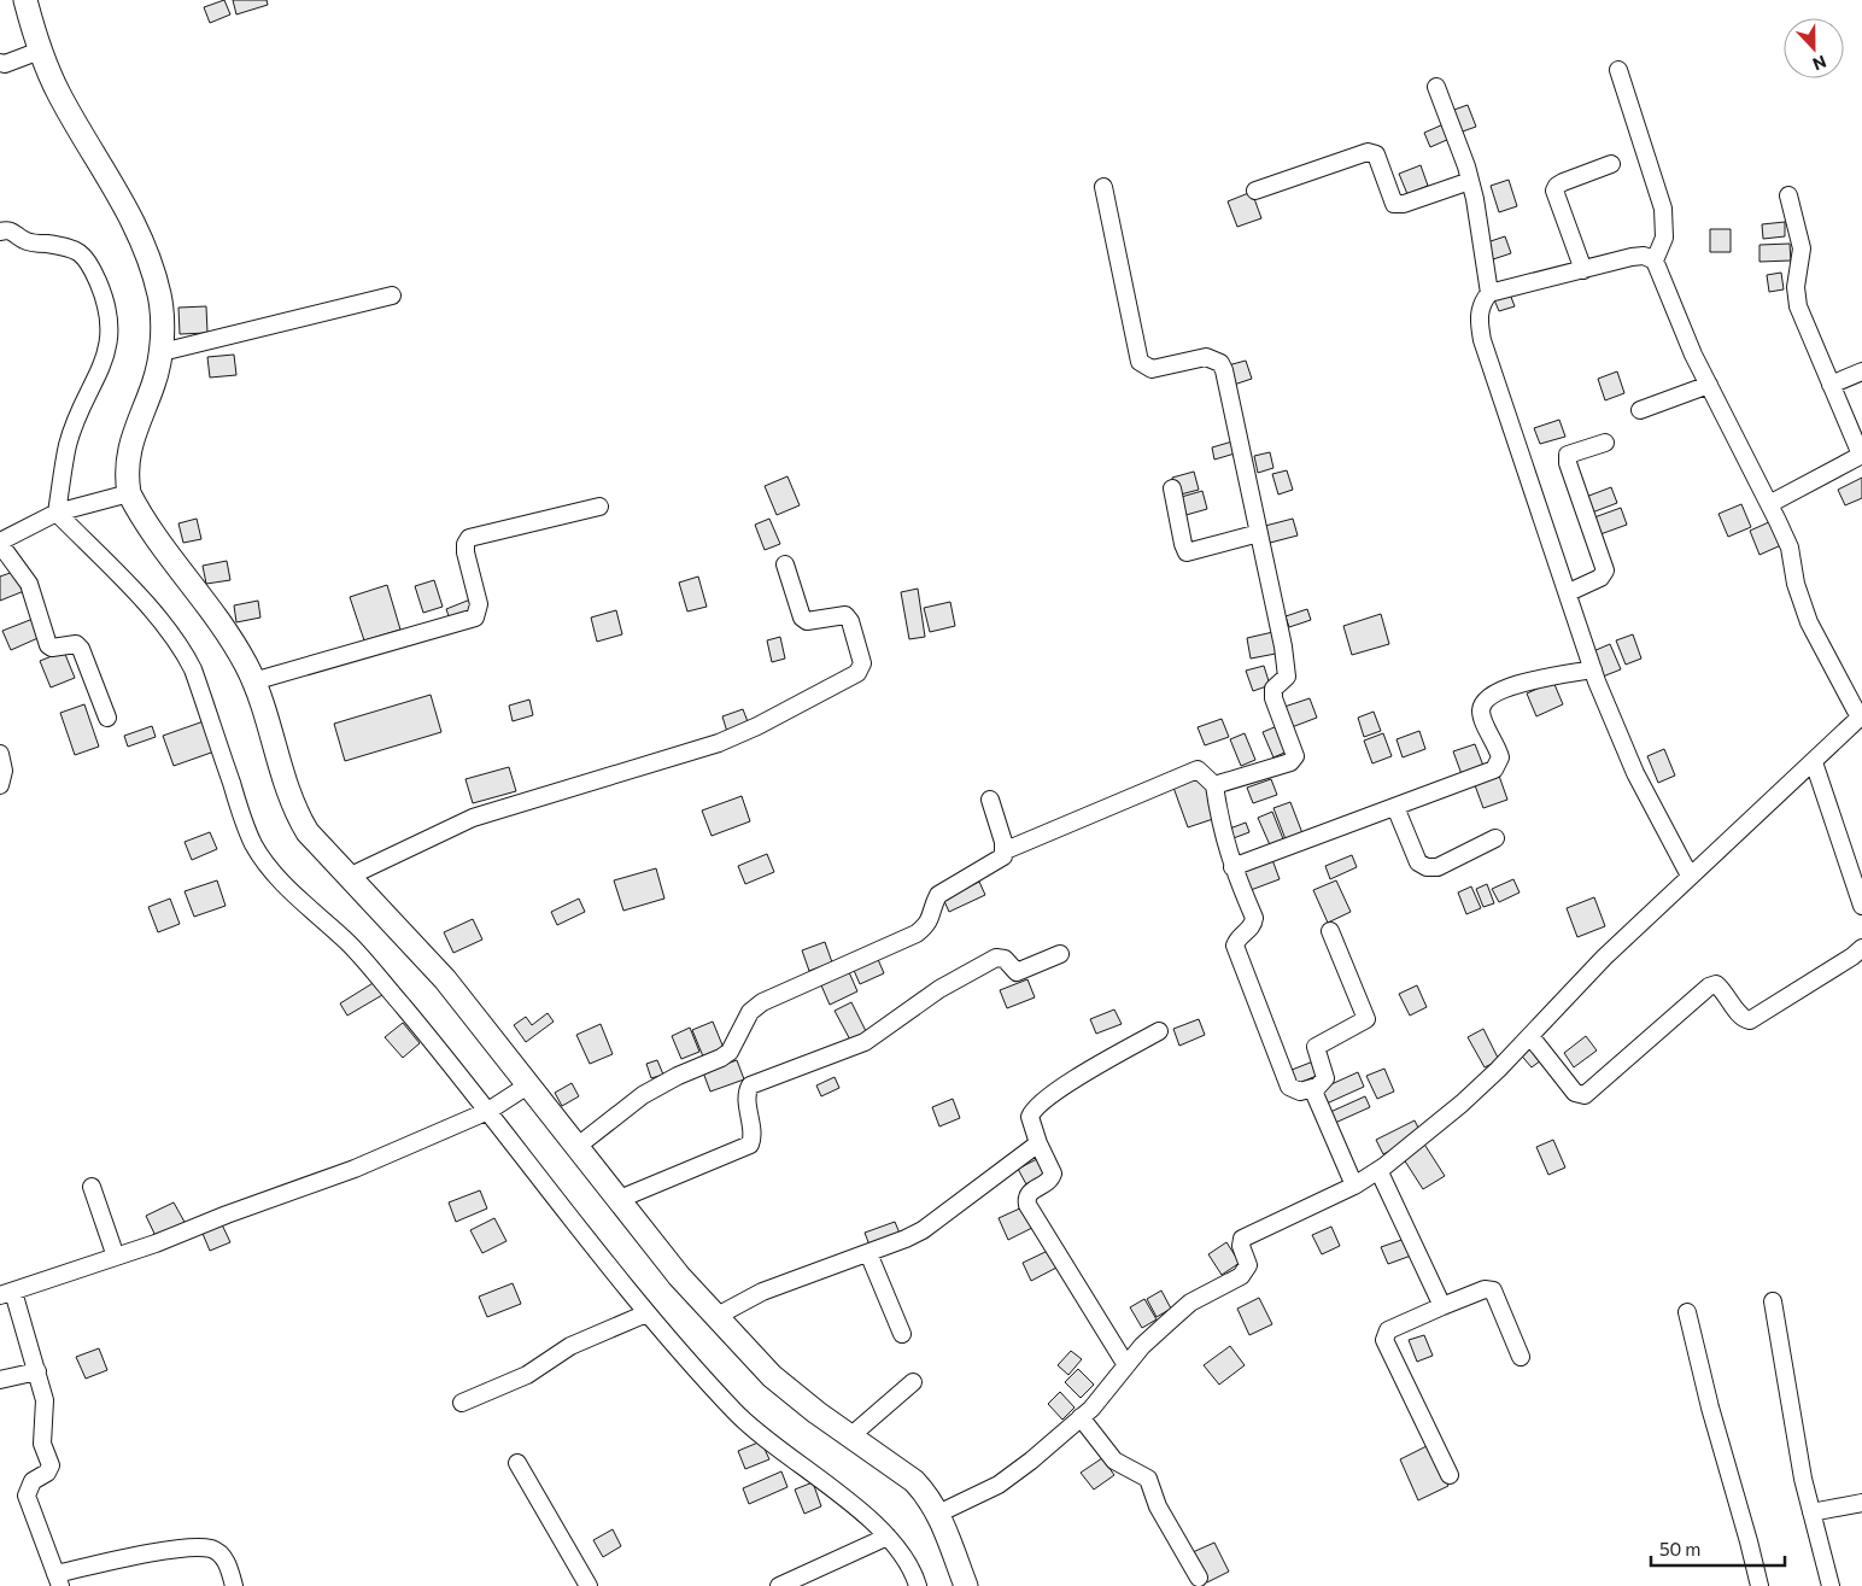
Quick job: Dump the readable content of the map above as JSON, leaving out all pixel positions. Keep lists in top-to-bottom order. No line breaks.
{"scale_bar":"50 m","north":"bottom"}
